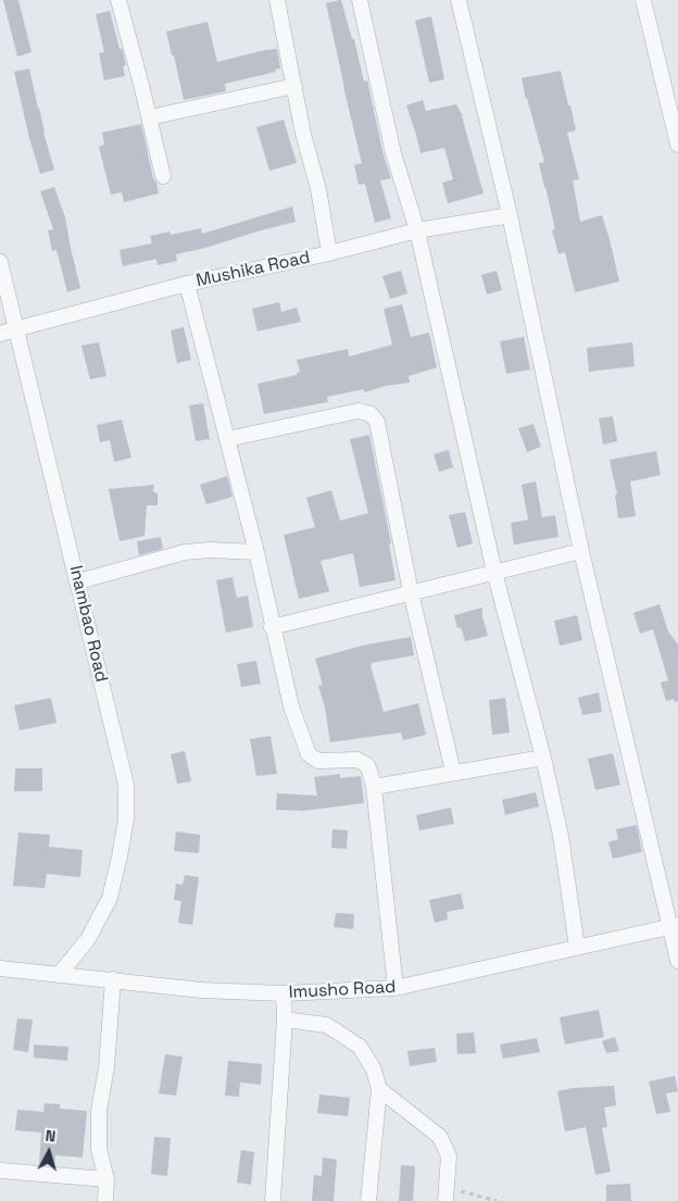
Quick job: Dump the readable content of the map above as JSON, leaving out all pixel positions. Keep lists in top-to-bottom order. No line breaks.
{"streets":{"street":["Mushika Road","Inambao Road","Imusho Road"]},"crossings":[["Mushika Road","Inambao Road"],["Inambao Road","Imusho Road"]],"north":"top"}
